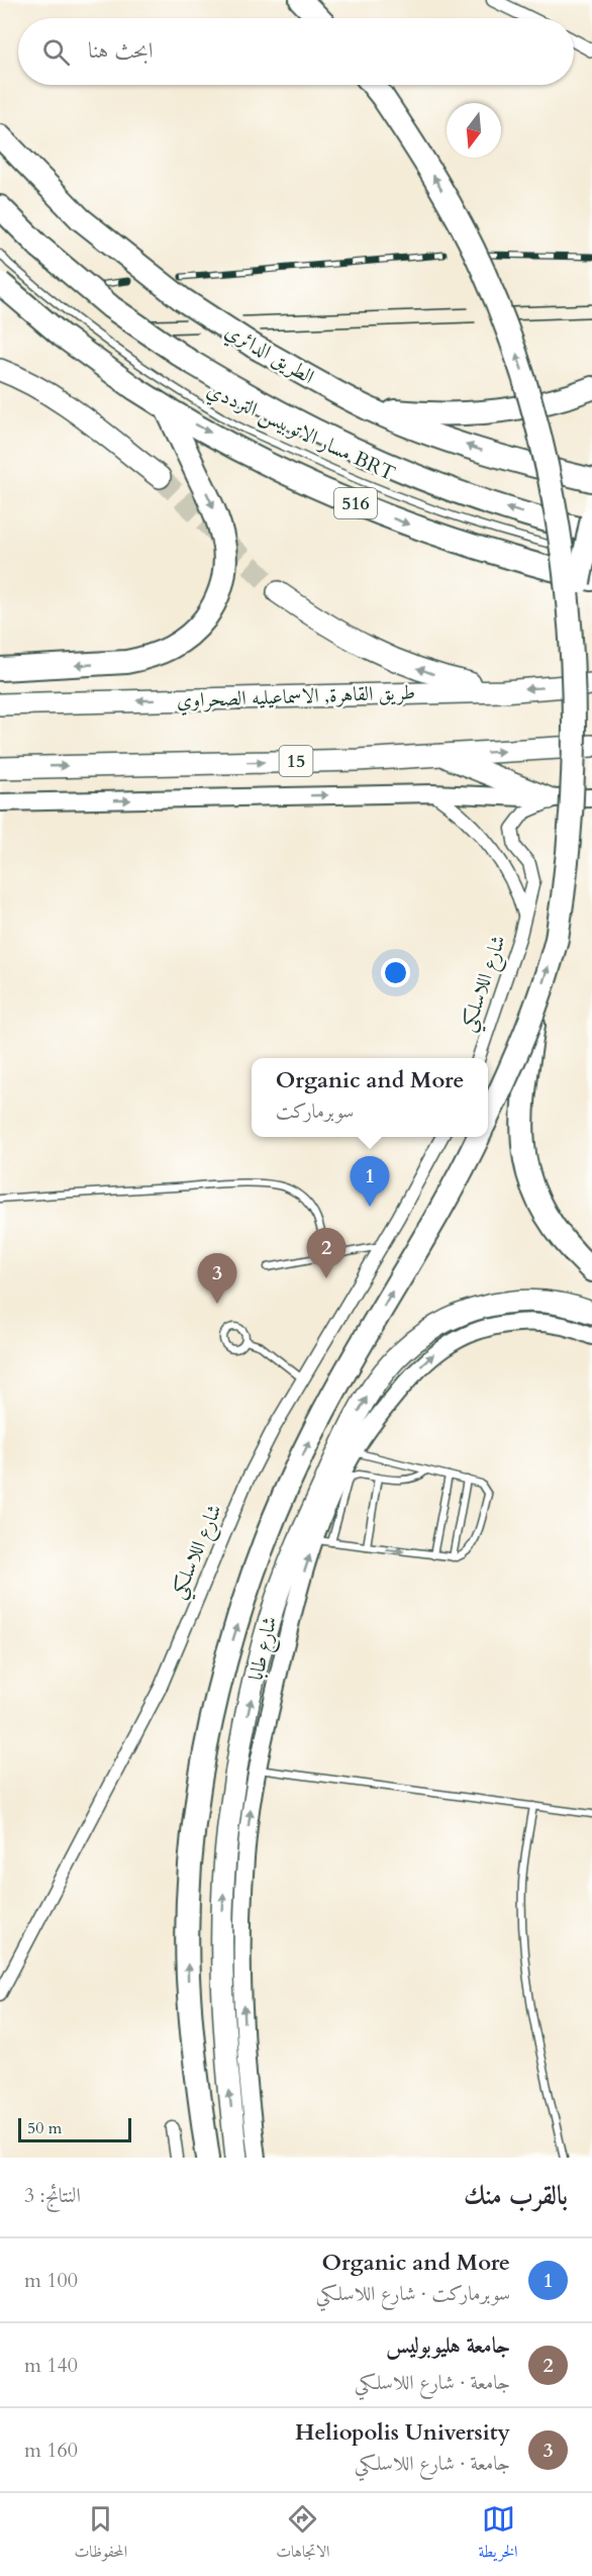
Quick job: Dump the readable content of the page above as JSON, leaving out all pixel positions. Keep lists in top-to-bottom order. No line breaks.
{"streets":{"highway":["الطريق الدائري","516","طريق القاهرة, الاسماعيليه الصحراوي","15"],"street":["شارع اللاسلكي","شارع طابا"],"lane":["مسار الاتوبيس الترددي BRT"]},"one_way":["شارع طابا"],"scale_bar":"50 m","north":"bottom","page":{"search":"ابحث هنا","popup":["Organic and More","سوبرماركت"],"pins":["1","2","3"],"scale":"50 m","heading":["بالقرب منك","النتائج: 3"],"list":[{"mark":"1","name":"Organic and More","note":"سوبرماركت · شارع اللاسلكي","value":"100 m"},{"mark":"2","name":"جامعة هليوبوليس","note":"جامعة · شارع اللاسلكي","value":"140 m"},{"mark":"3","name":"Heliopolis University","note":"جامعة · شارع اللاسلكي","value":"160 m"}],"nav":["الخريطة","الاتجاهات","المحفوظات"]}}
